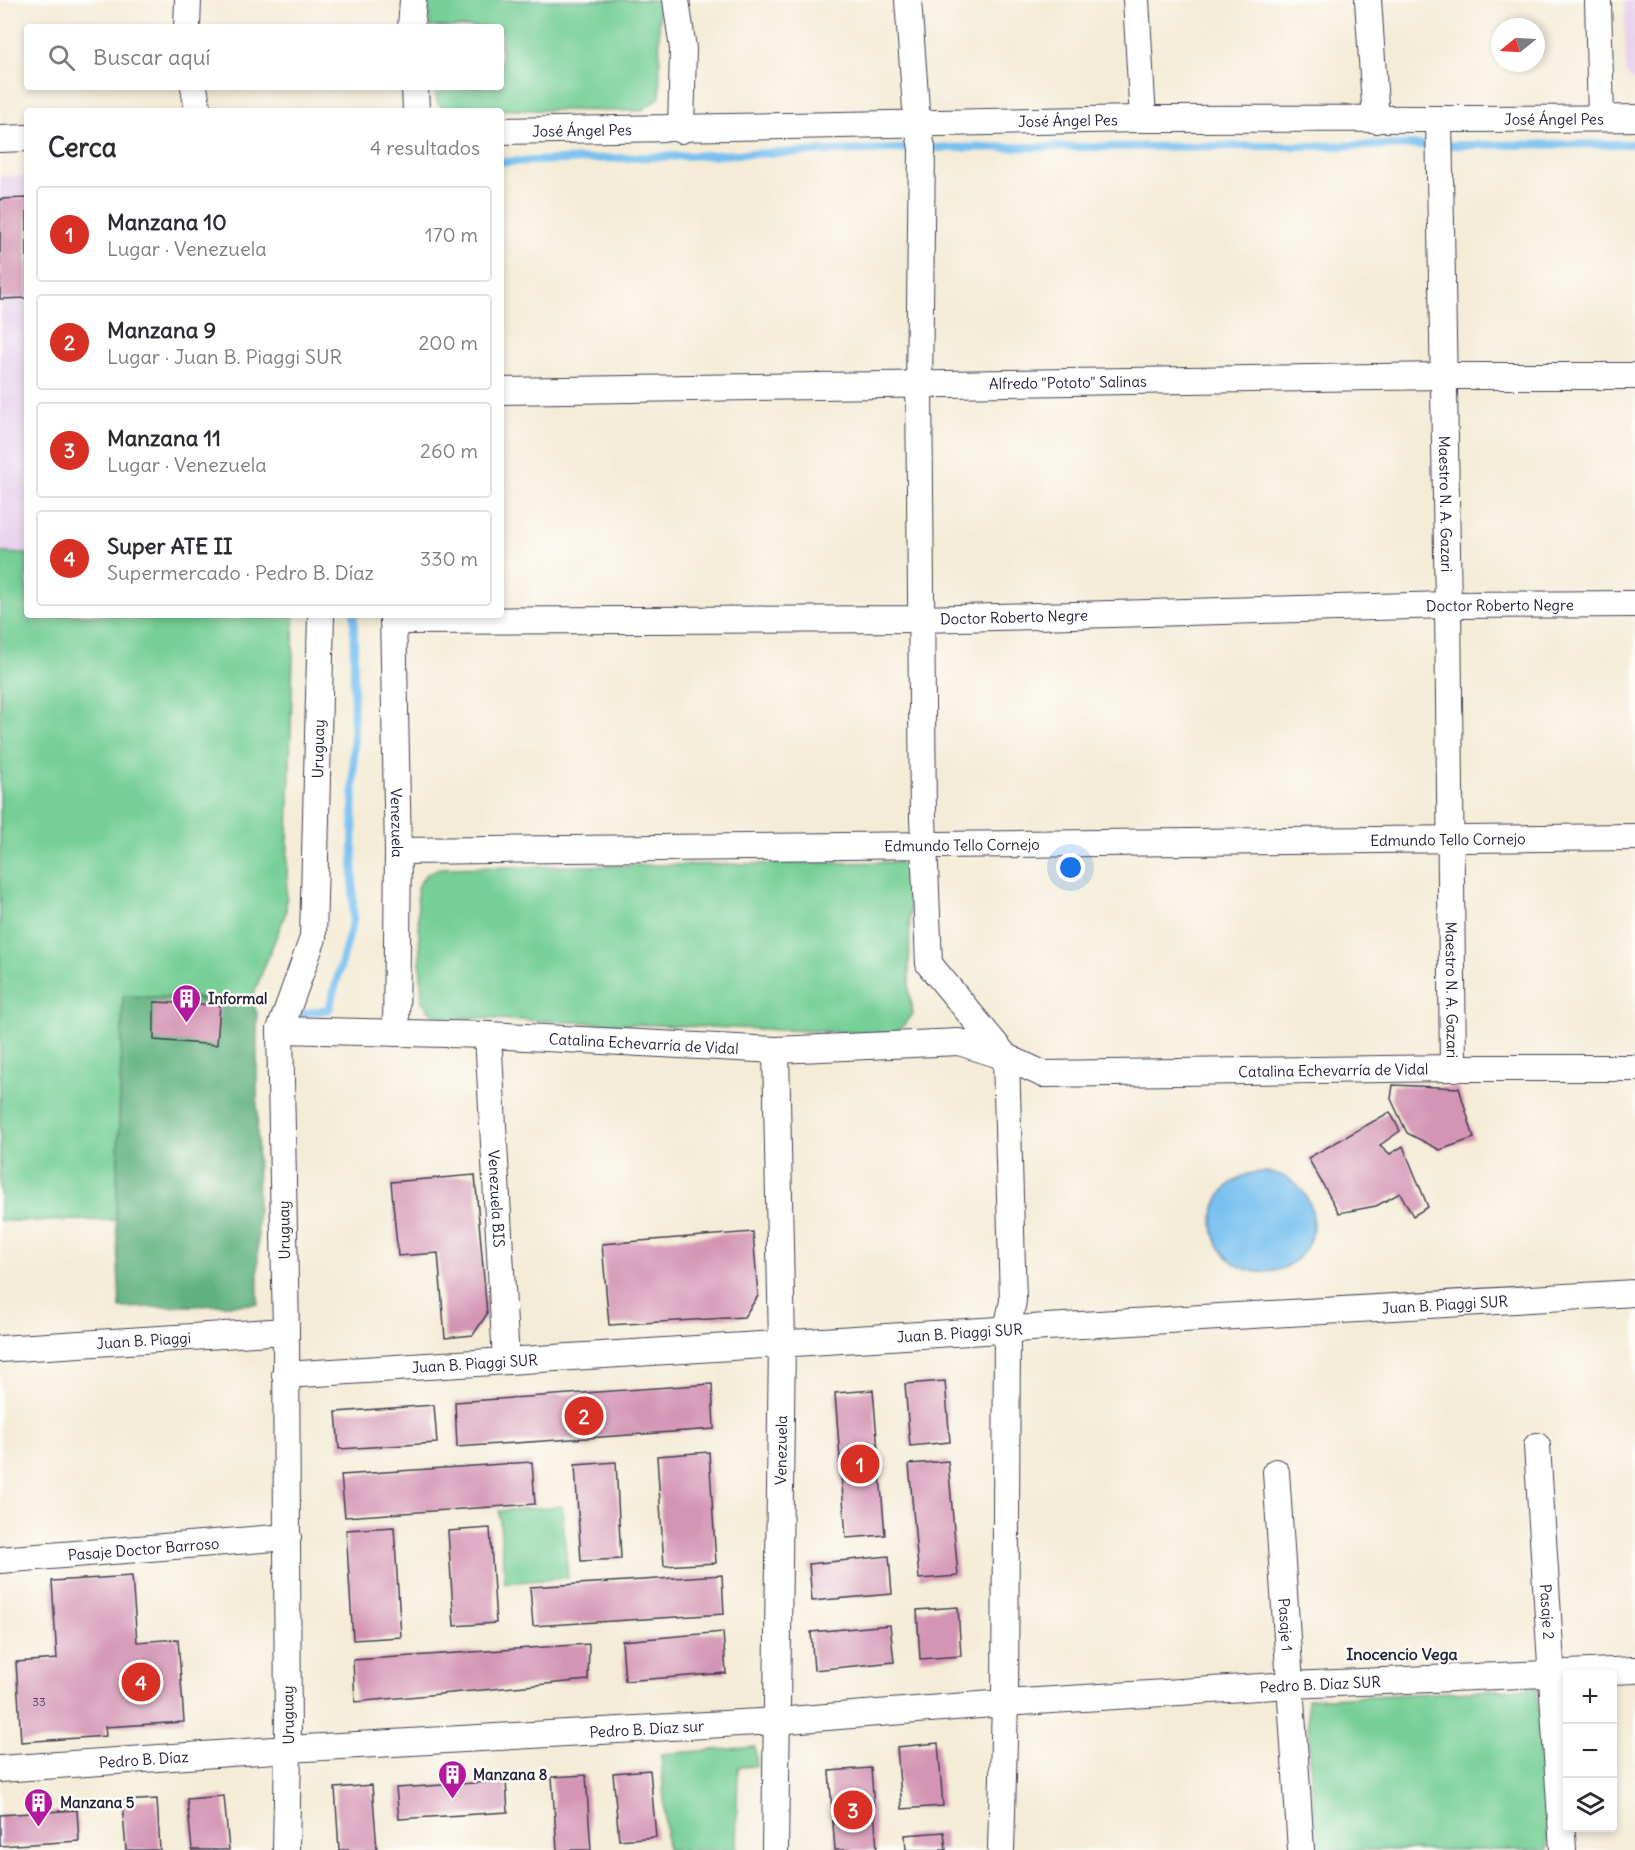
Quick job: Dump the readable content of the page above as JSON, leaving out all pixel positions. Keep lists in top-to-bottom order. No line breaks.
{"streets":{"street":["José Ángel Pes","Alfredo \"Pototo\" Salinas","Maestro N. A. Gazari","Doctor Roberto Negre","Uruguay","Venezuela","Edmundo Tello Cornejo","Catalina Echevarría de Vidal","Venezuela BIS","Juan B. Piaggi SUR","Juan B. Piaggi","Pasaje Doctor Barroso","Pasaje 2","Pasaje 1","Pedro B. Díaz SUR","Pedro B. Díaz sur","Pedro B. Díaz"]},"crossings":[["José Ángel Pes","Maestro N. A. Gazari"],["Alfredo \"Pototo\" Salinas","Maestro N. A. Gazari"],["Maestro N. A. Gazari","Doctor Roberto Negre"],["Maestro N. A. Gazari","Edmundo Tello Cornejo"],["Maestro N. A. Gazari","Catalina Echevarría de Vidal"],["Doctor Roberto Negre","Venezuela"],["Uruguay","Catalina Echevarría de Vidal"],["Uruguay","Juan B. Piaggi SUR"],["Uruguay","Juan B. Piaggi"],["Uruguay","Pasaje Doctor Barroso"],["Uruguay","Pedro B. Díaz sur"],["Uruguay","Pedro B. Díaz"],["Venezuela","Edmundo Tello Cornejo"],["Venezuela","Catalina Echevarría de Vidal"],["Venezuela","Juan B. Piaggi SUR"],["Venezuela","Pedro B. Díaz sur"],["Catalina Echevarría de Vidal","Venezuela BIS"],["Venezuela BIS","Juan B. Piaggi SUR"],["Pasaje 2","Pedro B. Díaz SUR"],["Pasaje 1","Pedro B. Díaz SUR"],["Pedro B. Díaz SUR","Pedro B. Díaz sur"],["Pedro B. Díaz sur","Pedro B. Díaz"]],"districts":["Inocencio Vega"],"places":{"building":["Informal","Manzana 8","Manzana 5"]},"house_numbers":["33"],"north":"left","page":{"search":"Buscar aquí","heading":["Cerca","4 resultados"],"list":[{"mark":"1","name":"Manzana 10","note":"Lugar · Venezuela","value":"170 m"},{"mark":"2","name":"Manzana 9","note":"Lugar · Juan B. Piaggi SUR","value":"200 m"},{"mark":"3","name":"Manzana 11","note":"Lugar · Venezuela","value":"260 m"},{"mark":"4","name":"Super ATE II","note":"Supermercado · Pedro B. Díaz","value":"330 m"}],"pins":["2","1","4","3"],"map_buttons":["+","−"]}}
